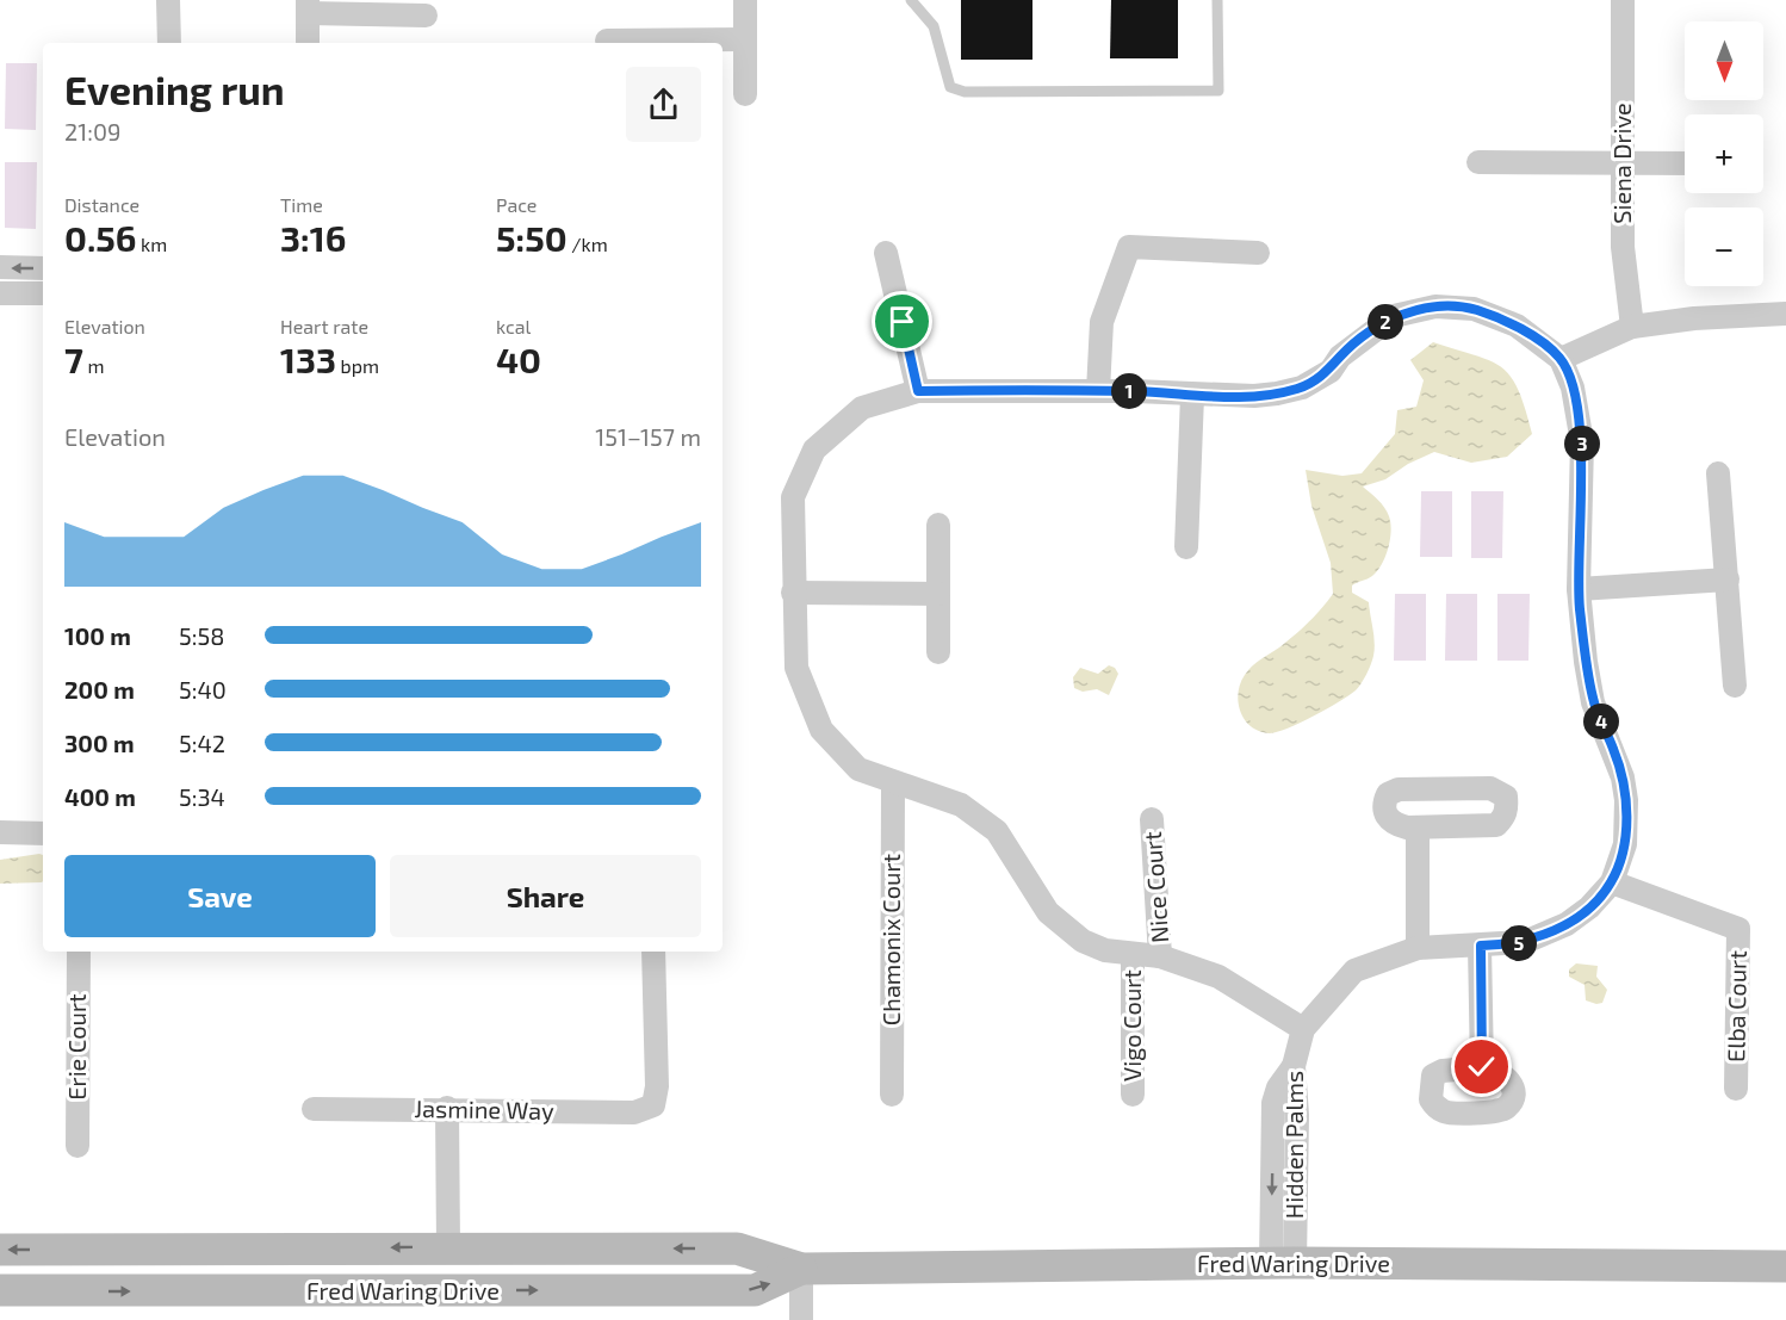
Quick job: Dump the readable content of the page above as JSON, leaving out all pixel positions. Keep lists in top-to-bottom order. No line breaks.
{"streets":{"main road":["Fred Waring Drive"],"street":["Siena Drive","Nice Court","Chamonix Court","Elba Court","Vigo Court","Erie Court","Jasmine Way","Hidden Palms"]},"crossings":[["Hidden Palms","Fred Waring Drive"]],"north":"bottom","page":{"map_buttons":["+","−"],"heading":["Evening run","21:09"],"stats":[["Distance","0.56 km"],["Time","3:16"],["Pace","5:50 /km"],["Elevation","7 m"],["Heart rate","133 bpm"],["kcal","40"]],"pins":["2","1","3","4","5"],"chart":["Elevation","151–157 m"],"list":[{"name":"100 m","note":"5:58"},{"name":"200 m","note":"5:40"},{"name":"300 m","note":"5:42"},{"name":"400 m","note":"5:34"}],"buttons":["Save","Share"]}}
